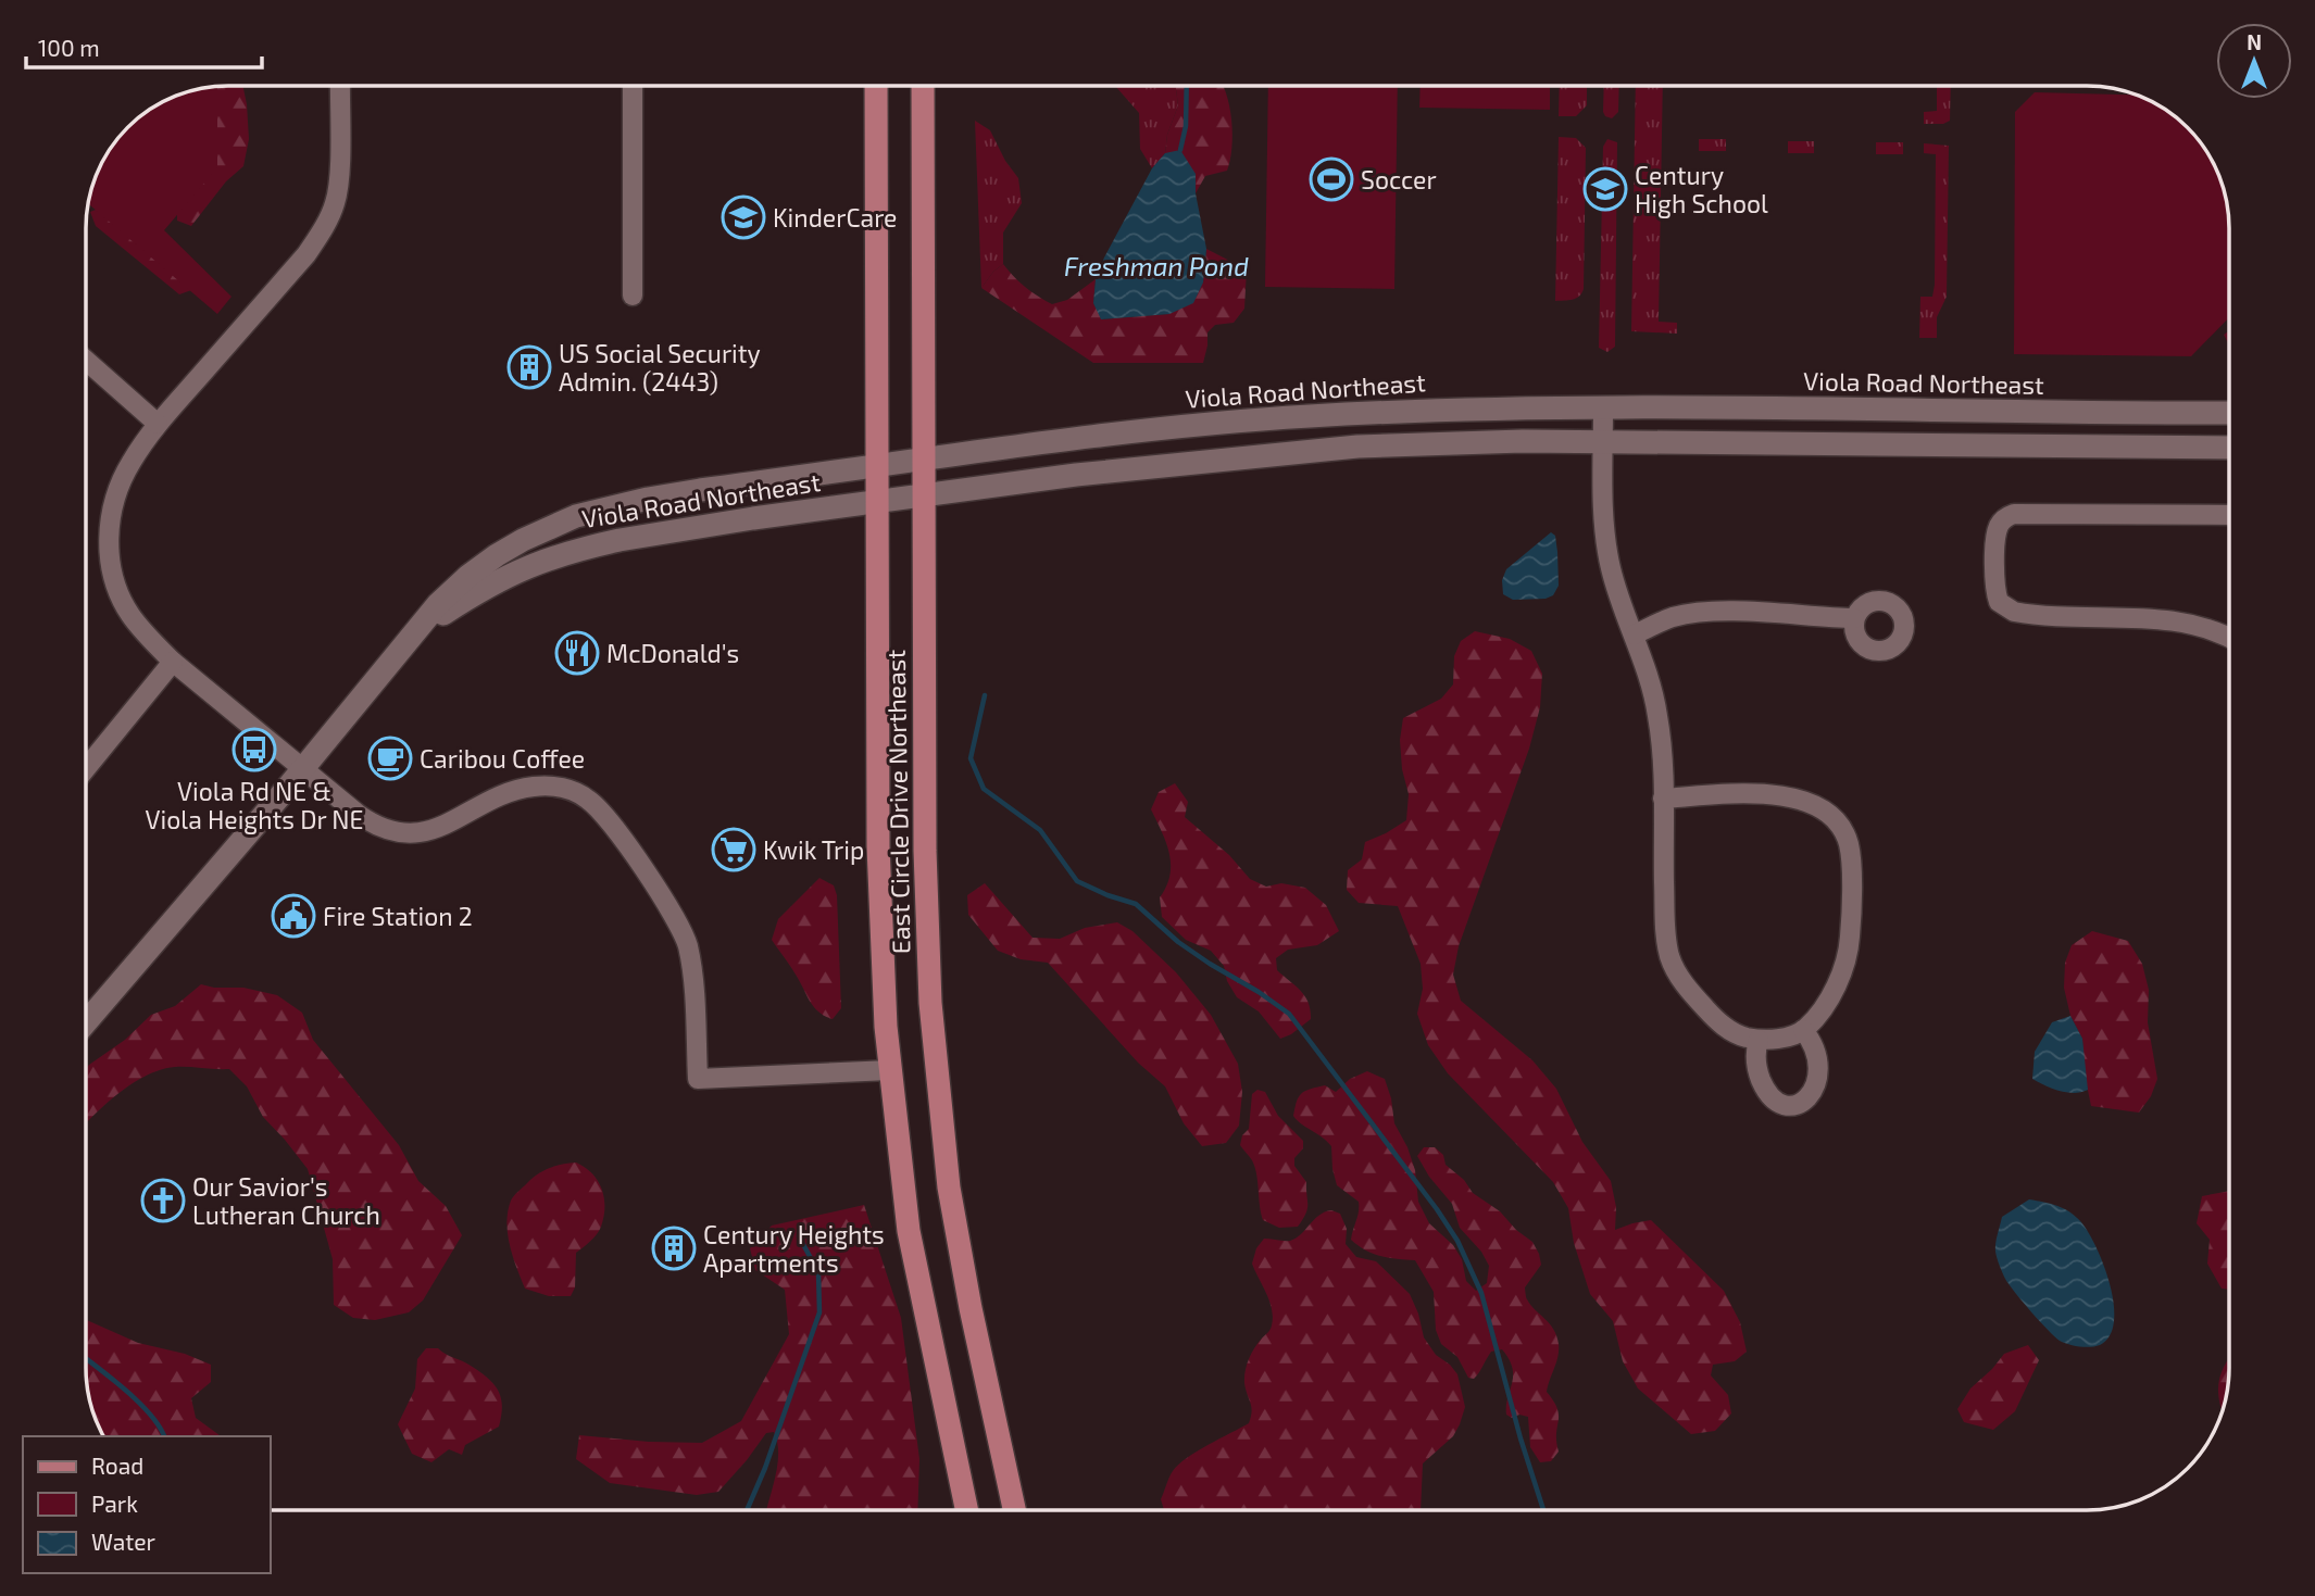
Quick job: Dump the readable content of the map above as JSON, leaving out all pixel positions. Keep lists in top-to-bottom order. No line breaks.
{"streets":{"main road":["Viola Road Northeast","East Circle Drive Northeast"]},"crossings":[["Viola Road Northeast","East Circle Drive Northeast"]],"water":["Freshman Pond"],"places":{"sports":["Soccer"],"school or university":["Century High School","KinderCare"],"building":["US Social Security Admin. (2443)","Century Heights Apartments"],"restaurant":["McDonald's"],"bus stop":["Viola Rd NE & Viola Heights Dr NE"],"cafe":["Caribou Coffee"],"supermarket":["Kwik Trip"],"public building":["Fire Station 2"],"church":["Our Savior's Lutheran Church"]},"legend":["Road","Park","Water"],"scale_bar":"100 m","north":"top"}
